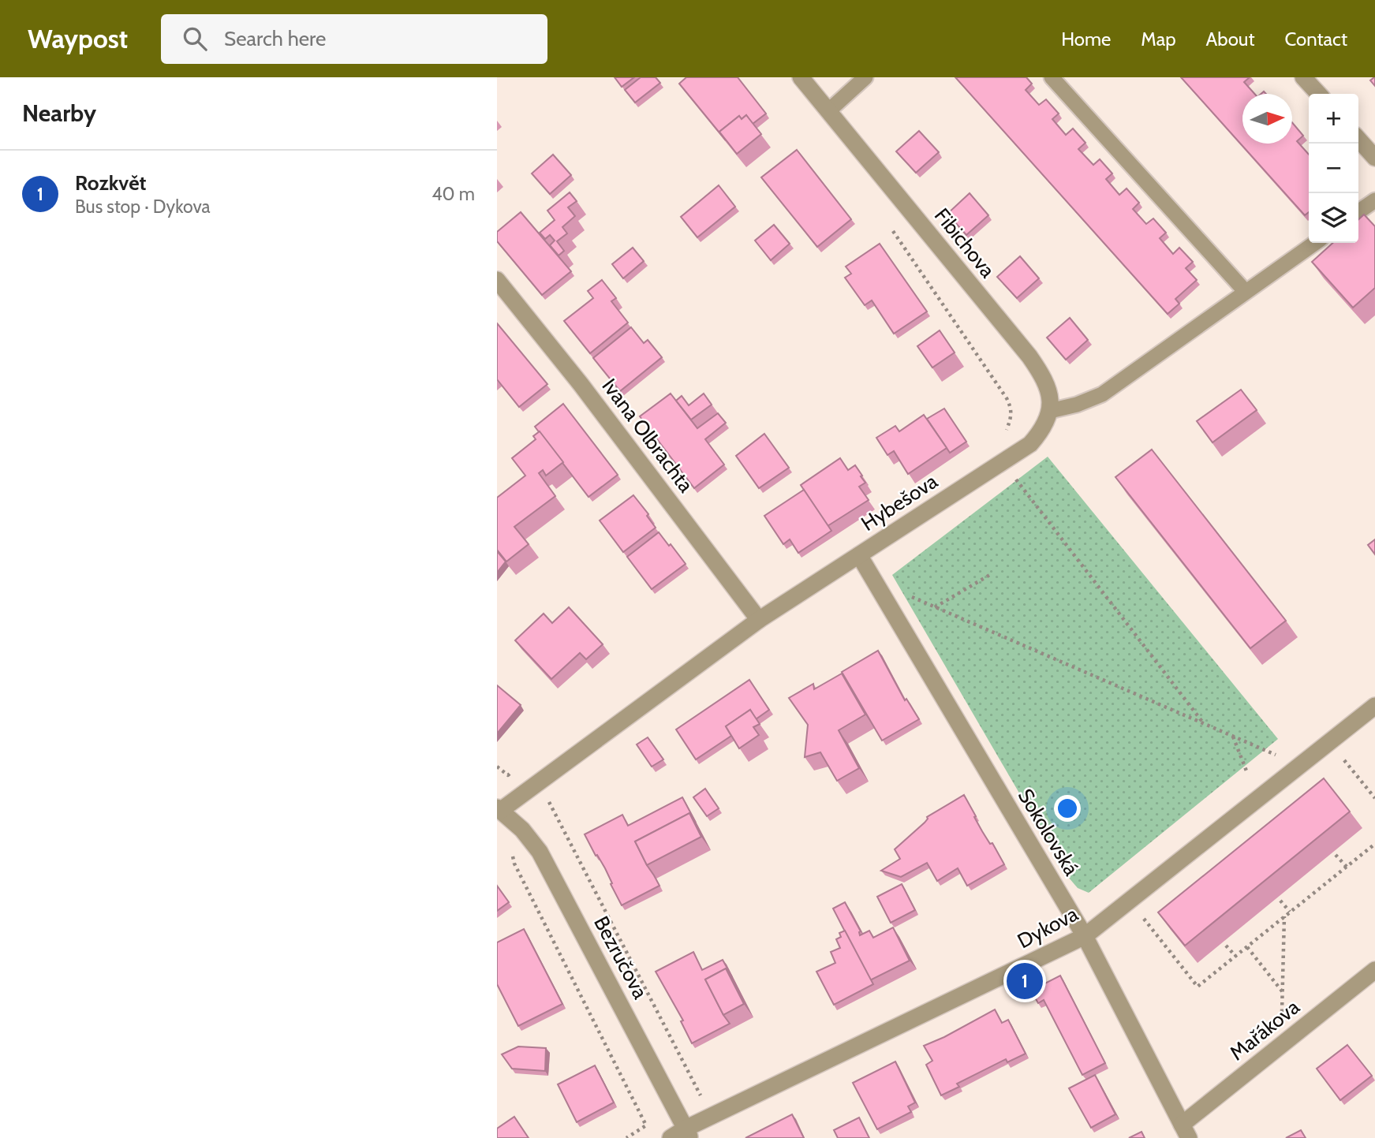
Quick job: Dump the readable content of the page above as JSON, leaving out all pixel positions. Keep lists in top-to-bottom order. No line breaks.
{"streets":{"street":["Fibichova","Ivana Olbrachta","Hybešova","Sokolovská","Dykova","Bezručova","Mařákova"]},"crossings":[["Fibichova","Hybešova"],["Ivana Olbrachta","Hybešova"],["Hybešova","Sokolovská"],["Hybešova","Bezručova"],["Sokolovská","Dykova"],["Sokolovská","Mařákova"],["Dykova","Bezručova"]],"north":"right","page":{"header":"Waypost","search":"Search here","nav":["Home","Map","About","Contact"],"heading":"Nearby","map_buttons":["+","−"],"list":[{"mark":"1","name":"Rozkvět","note":"Bus stop · Dykova","value":"40 m"}],"pins":"1"}}
